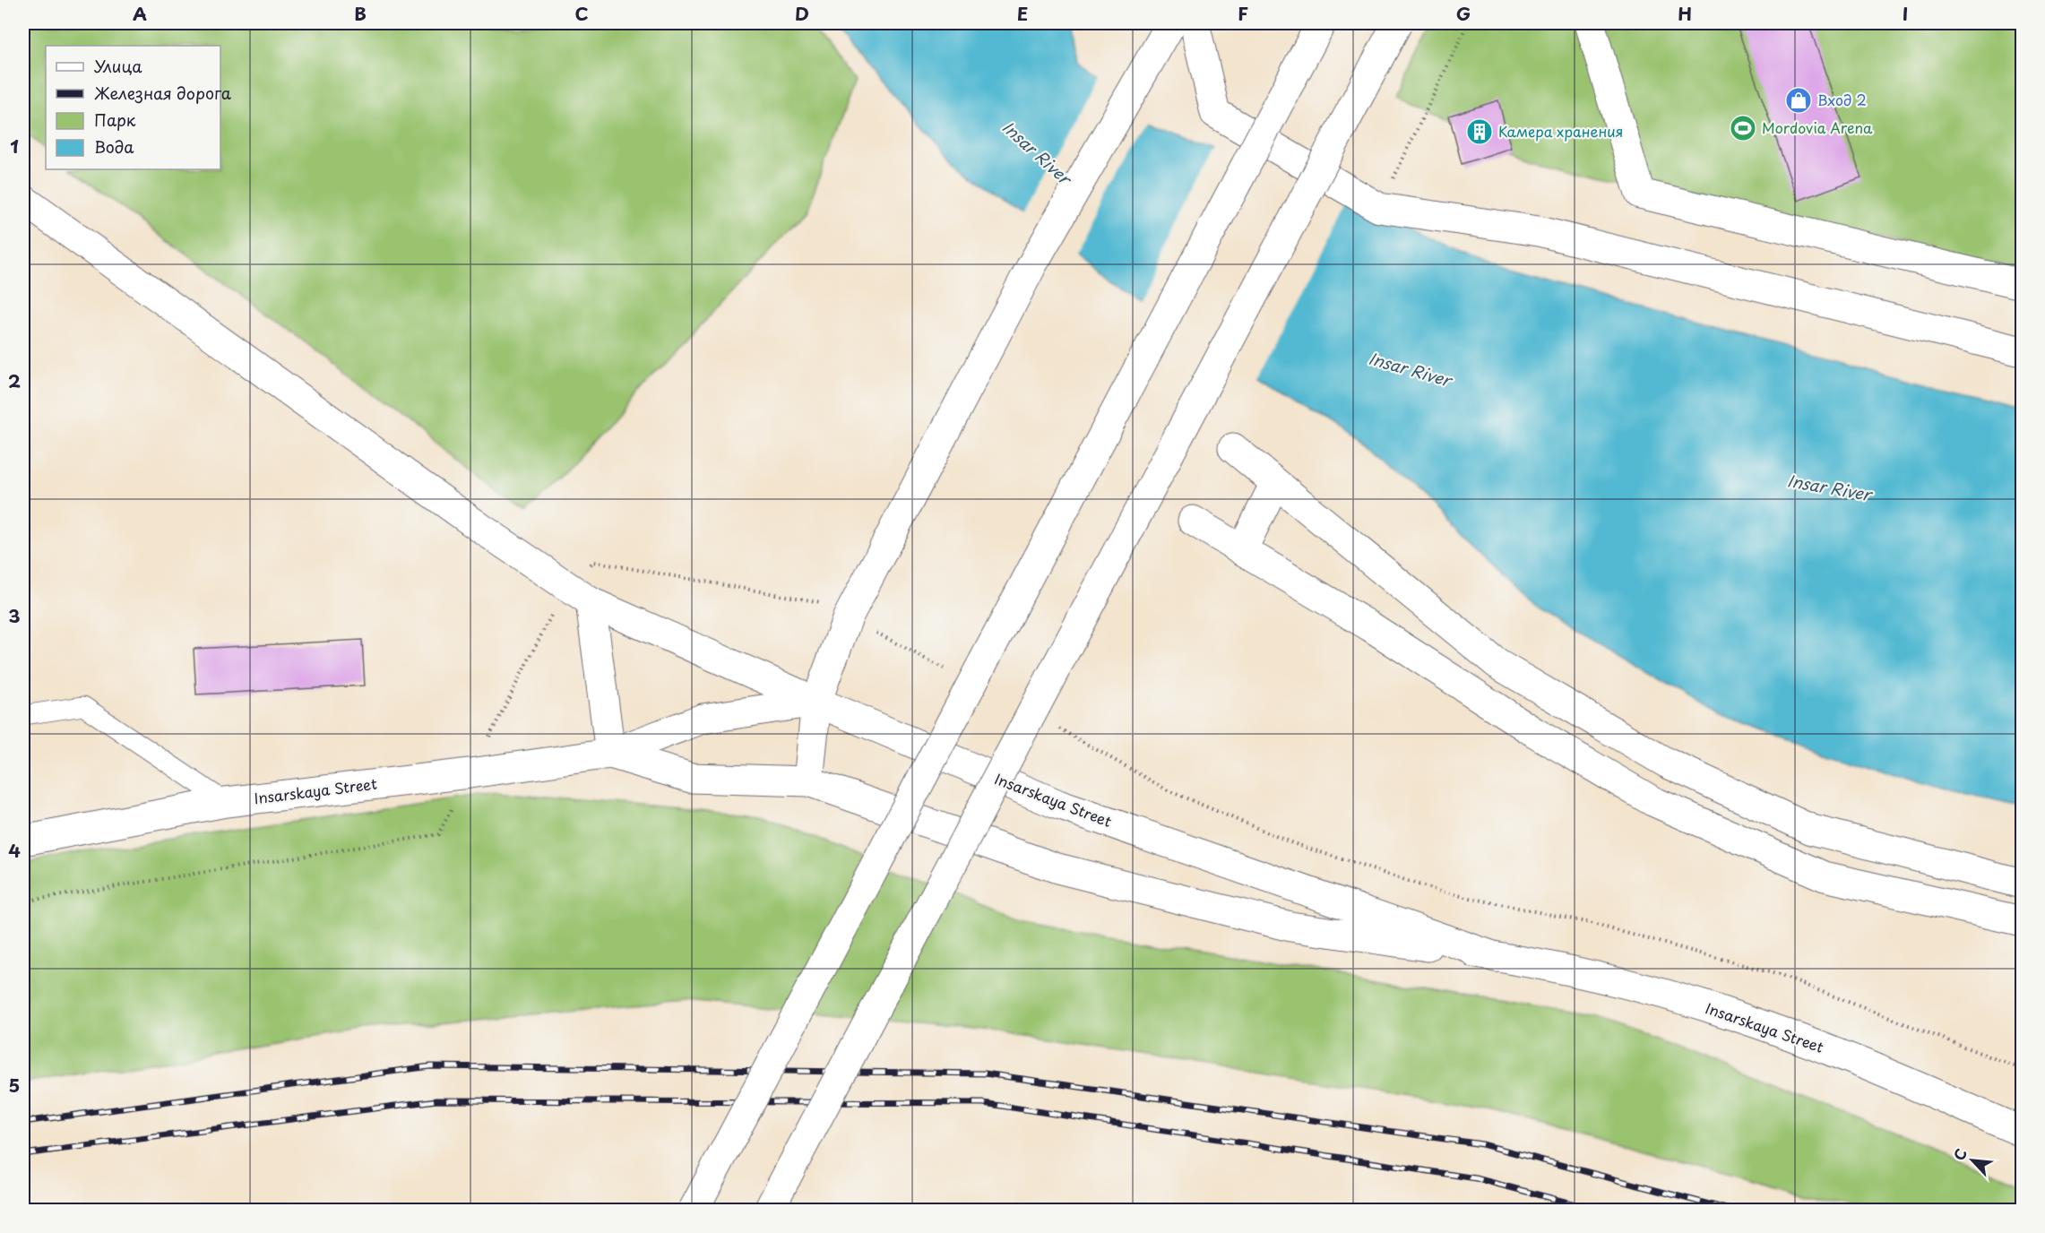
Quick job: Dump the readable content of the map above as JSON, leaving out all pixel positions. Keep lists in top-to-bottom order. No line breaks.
{"streets":{"street":["Insarskaya Street"]},"water":["Insar River"],"places":{"shop":["Вход 2"],"sports":["Mordovia Arena"],"building":["Камера хранения"]},"legend":["Улица","Железная дорога","Парк","Вода"],"north":"top left","grid":{"columns":["A","B","C","D","E","F","G","H","I"],"rows":["1","2","3","4","5"]}}
